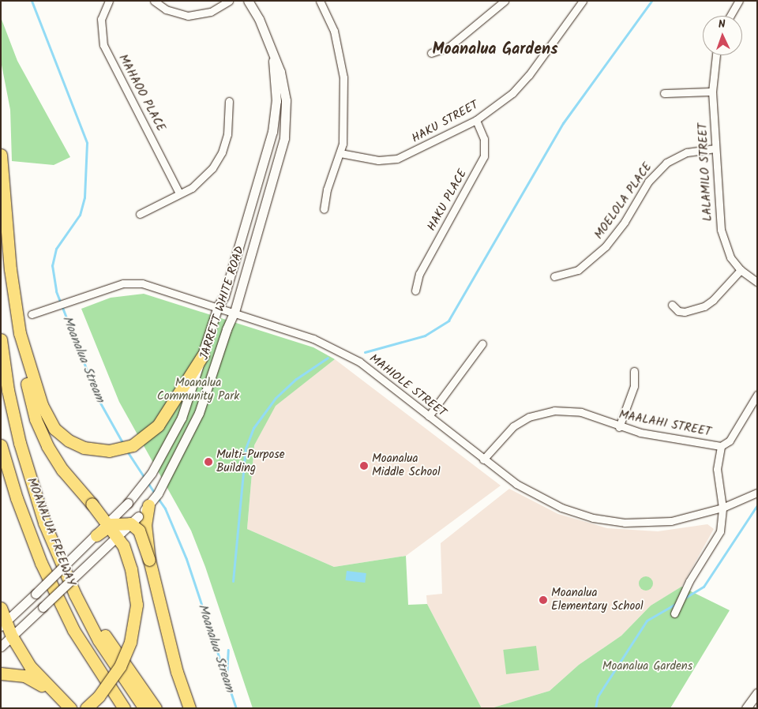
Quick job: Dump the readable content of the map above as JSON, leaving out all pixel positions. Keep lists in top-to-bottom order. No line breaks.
{"streets":{"highway":["MOANALUA FREEWAY"],"street":["MAHAOO PLACE","HAKU STREET","LALAMILO STREET","HAKU PLACE","MOELOLA PLACE","JARRETT WHITE ROAD","MAHIOLE STREET","MAALAHI STREET"]},"crossings":[["HAKU STREET","HAKU PLACE"],["LALAMILO STREET","MOELOLA PLACE"],["JARRETT WHITE ROAD","MAHIOLE STREET"],["MAHIOLE STREET","MAALAHI STREET"]],"districts":["Moanalua Gardens"],"water":["Moanalua Stream"],"parks":["Moanalua Community Park","Moanalua Gardens"],"places":["Multi-Purpose Building","Moanalua Middle School","Moanalua Elementary School"],"north":"top"}
